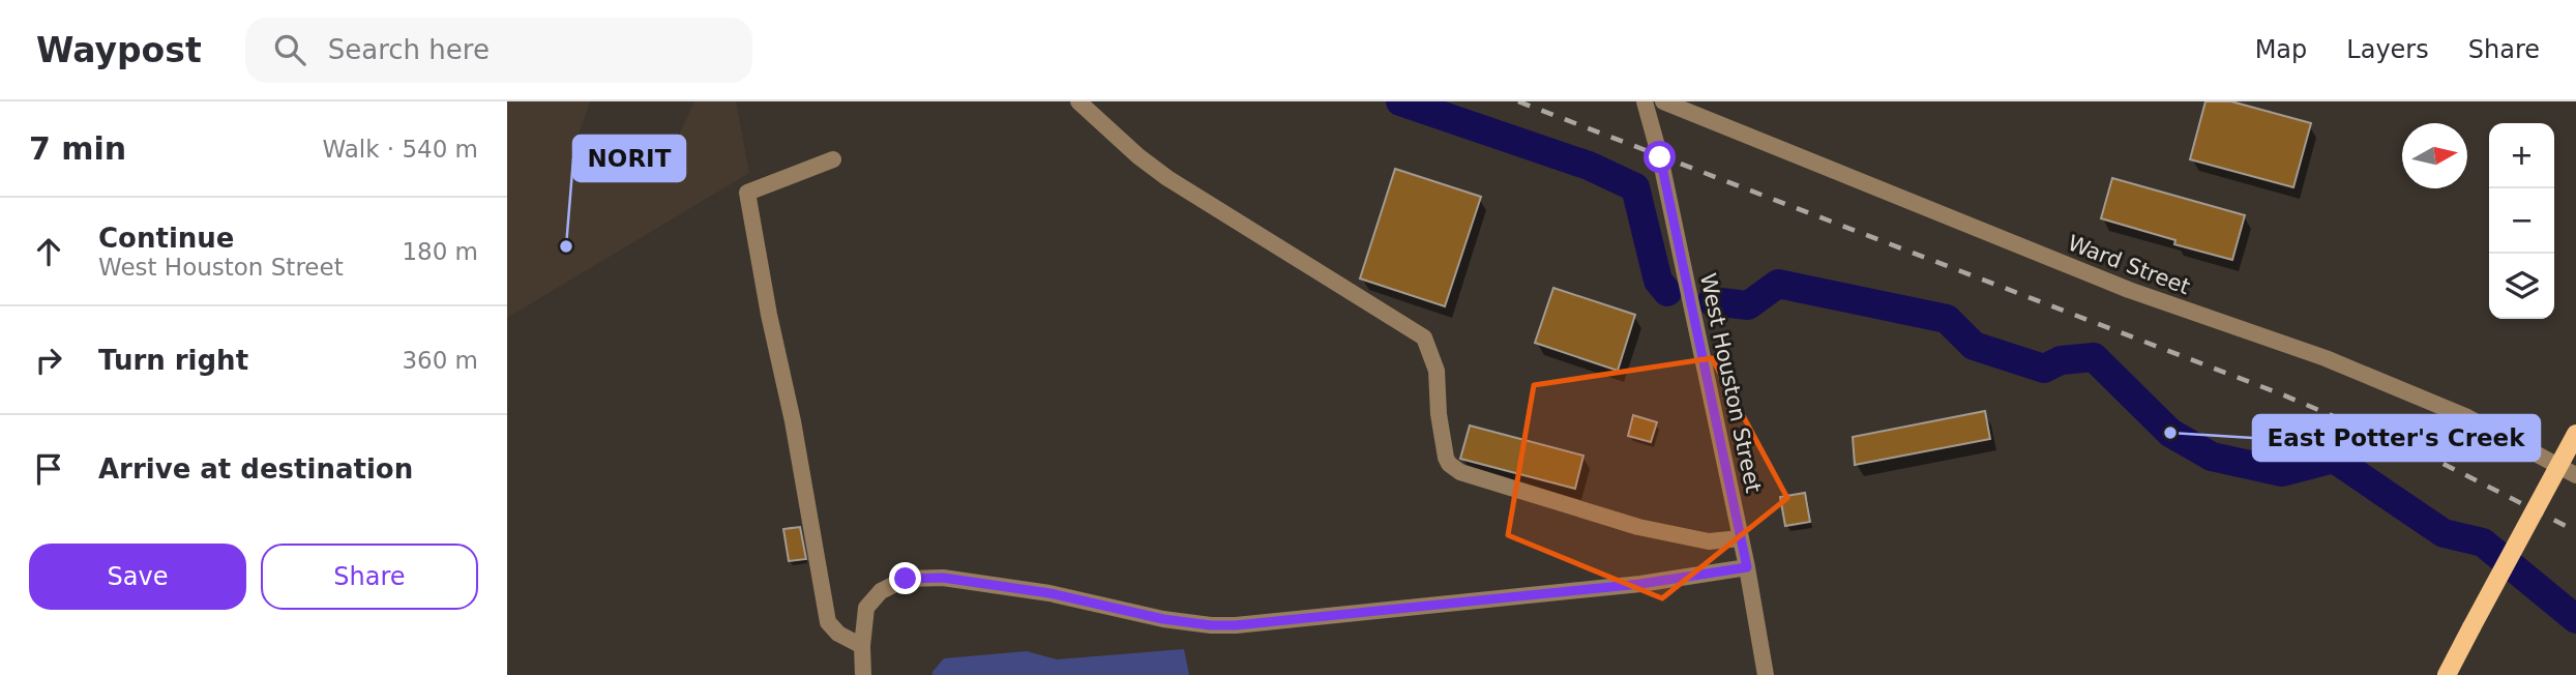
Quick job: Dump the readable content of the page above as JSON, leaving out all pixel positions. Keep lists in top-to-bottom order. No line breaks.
{"streets":{"street":["Ward Street","West Houston Street"]},"places":["NORIT","East Potter's Creek"],"north":"right","page":{"header":"Waypost","search":"Search here","nav":["Map","Layers","Share"],"heading":["7 min","Walk · 540 m"],"map_buttons":["+","−"],"list":[["Continue","West Houston Street","180 m"],["Turn right","360 m"],"Arrive at destination"],"buttons":["Save","Share"]}}
